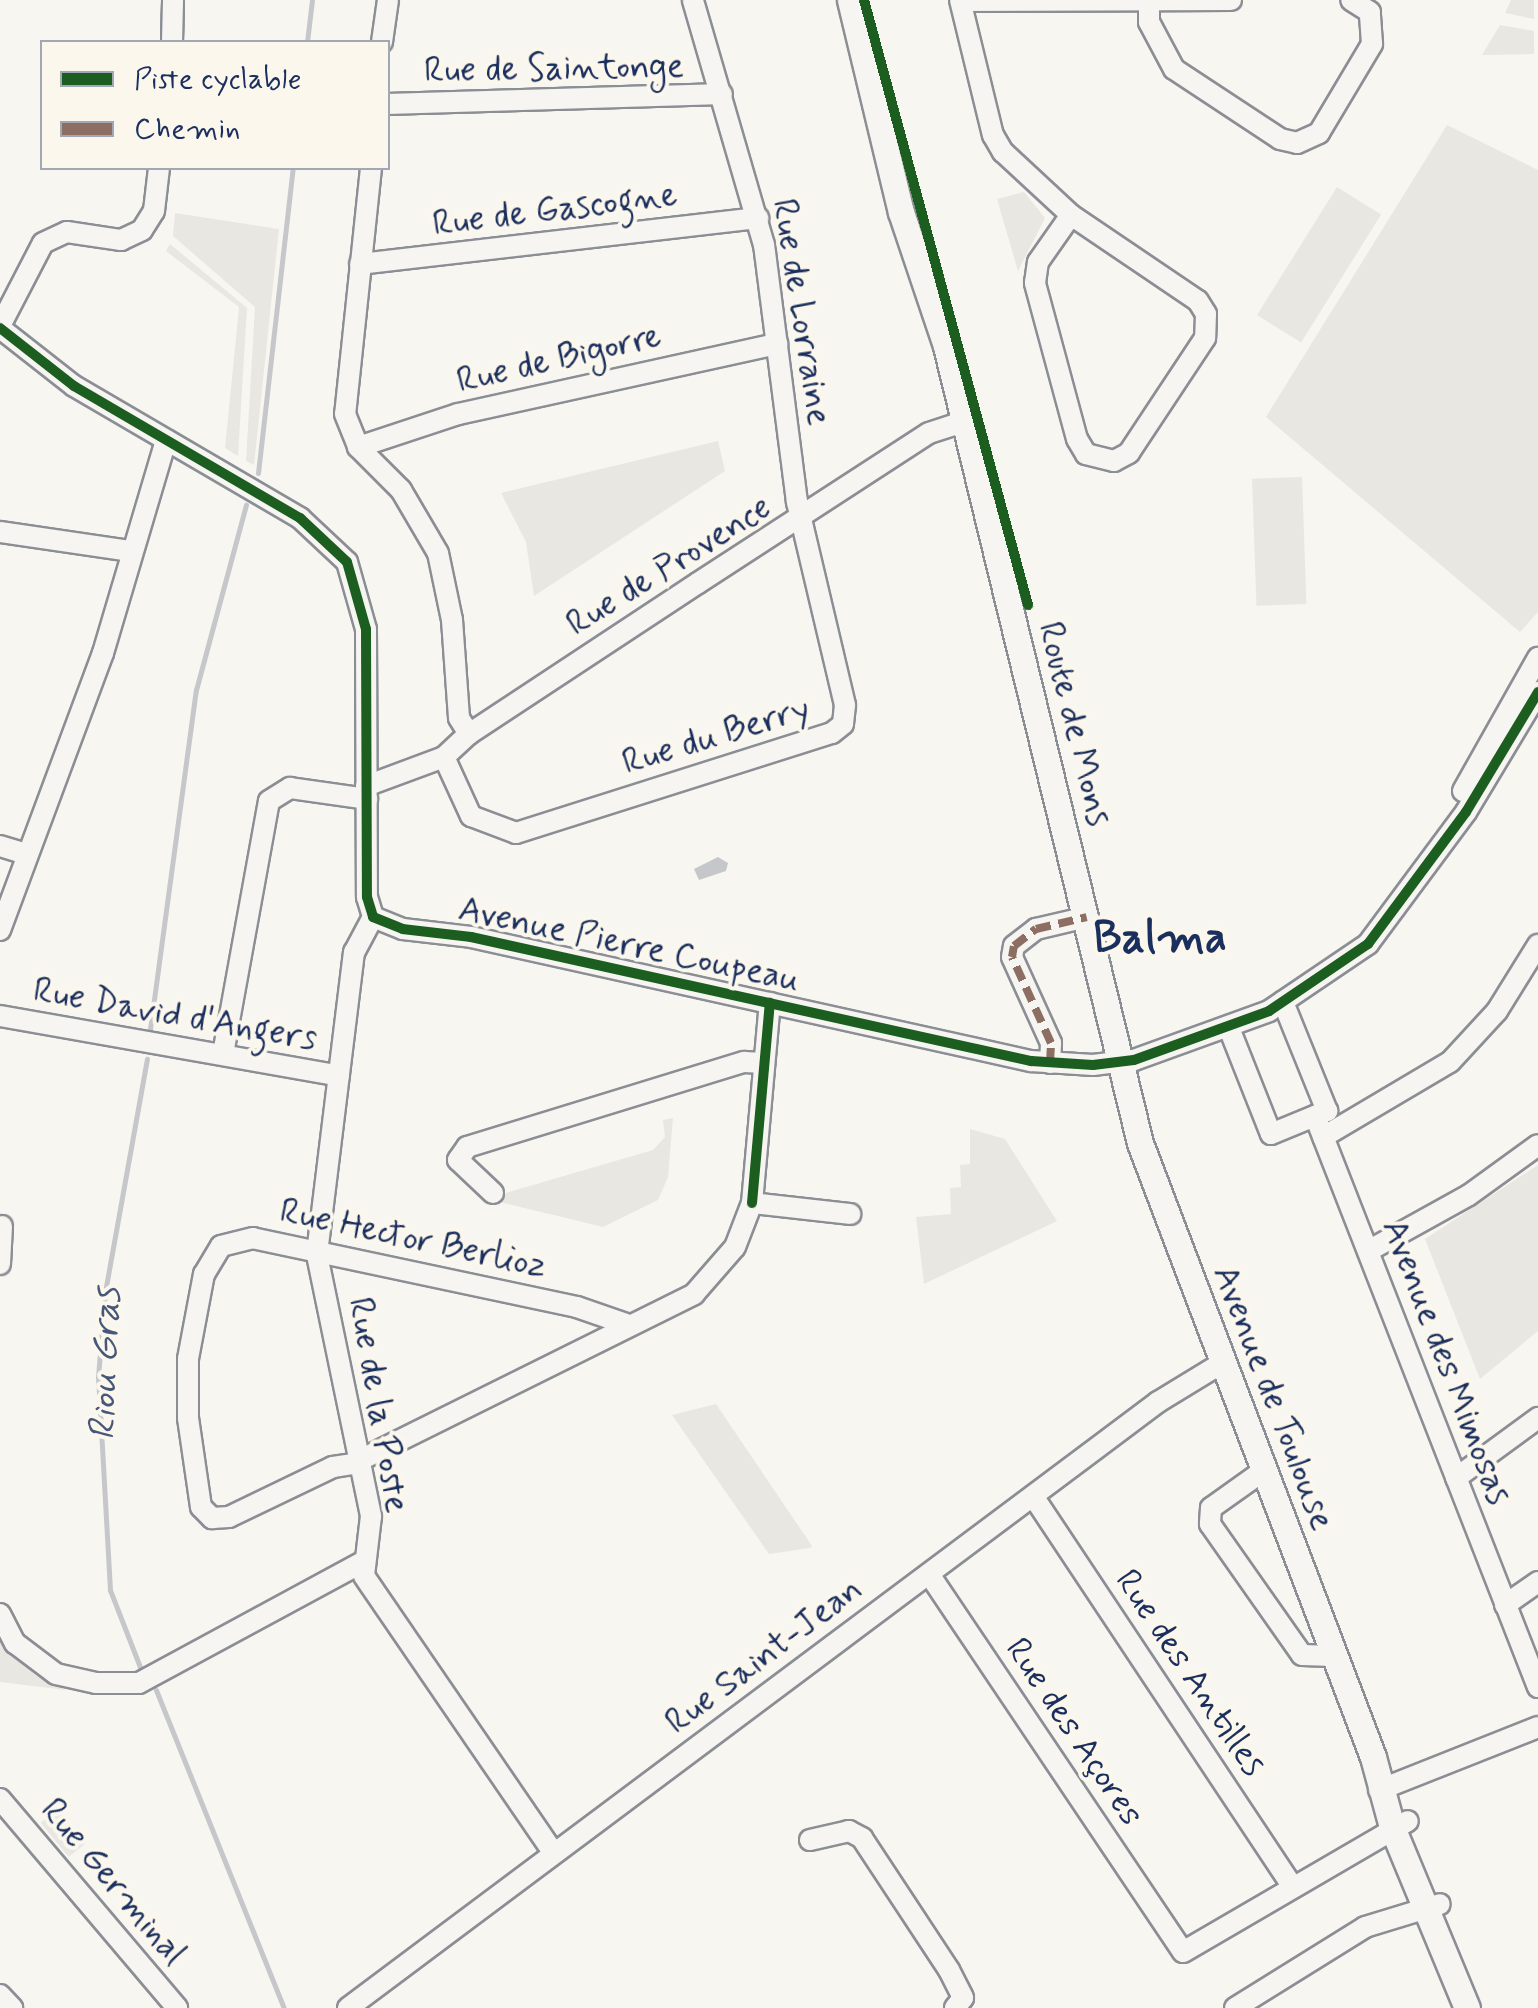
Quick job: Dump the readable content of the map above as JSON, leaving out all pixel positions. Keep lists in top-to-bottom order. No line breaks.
{"streets":{"main road":["Route de Mons","Avenue de Toulouse"],"street":["Rue de Saintonge","Rue de Gascogne","Rue de Lorraine","Rue de Bigorre","Rue de Provence","Rue du Berry","Avenue Pierre Coupeau","Rue David d'Angers","Rue Hector Berlioz","Avenue des Mimosas","Rue de la Poste","Rue Saint-Jean","Rue des Antilles","Rue des Açores","Rue Germinal"]},"crossings":[["Rue de Saintonge","Rue de Lorraine"],["Rue de Gascogne","Rue de Lorraine"],["Rue de Lorraine","Rue de Bigorre"],["Rue de Lorraine","Rue de Provence"],["Rue de Lorraine","Rue du Berry"],["Rue de Provence","Route de Mons"],["Rue de Provence","Rue du Berry"],["Route de Mons","Avenue Pierre Coupeau"],["Route de Mons","Avenue de Toulouse"],["Avenue Pierre Coupeau","Avenue des Mimosas"],["Avenue Pierre Coupeau","Avenue de Toulouse"],["Avenue Pierre Coupeau","Rue de la Poste"],["Rue David d'Angers","Rue de la Poste"],["Rue Hector Berlioz","Rue de la Poste"],["Avenue de Toulouse","Rue Saint-Jean"],["Rue de la Poste","Rue Saint-Jean"],["Rue Saint-Jean","Rue des Antilles"],["Rue Saint-Jean","Rue des Açores"],["Rue des Antilles","Rue des Açores"]],"districts":["Balma"],"water":["Riou Gras"],"legend":["Piste cyclable","Chemin"]}
